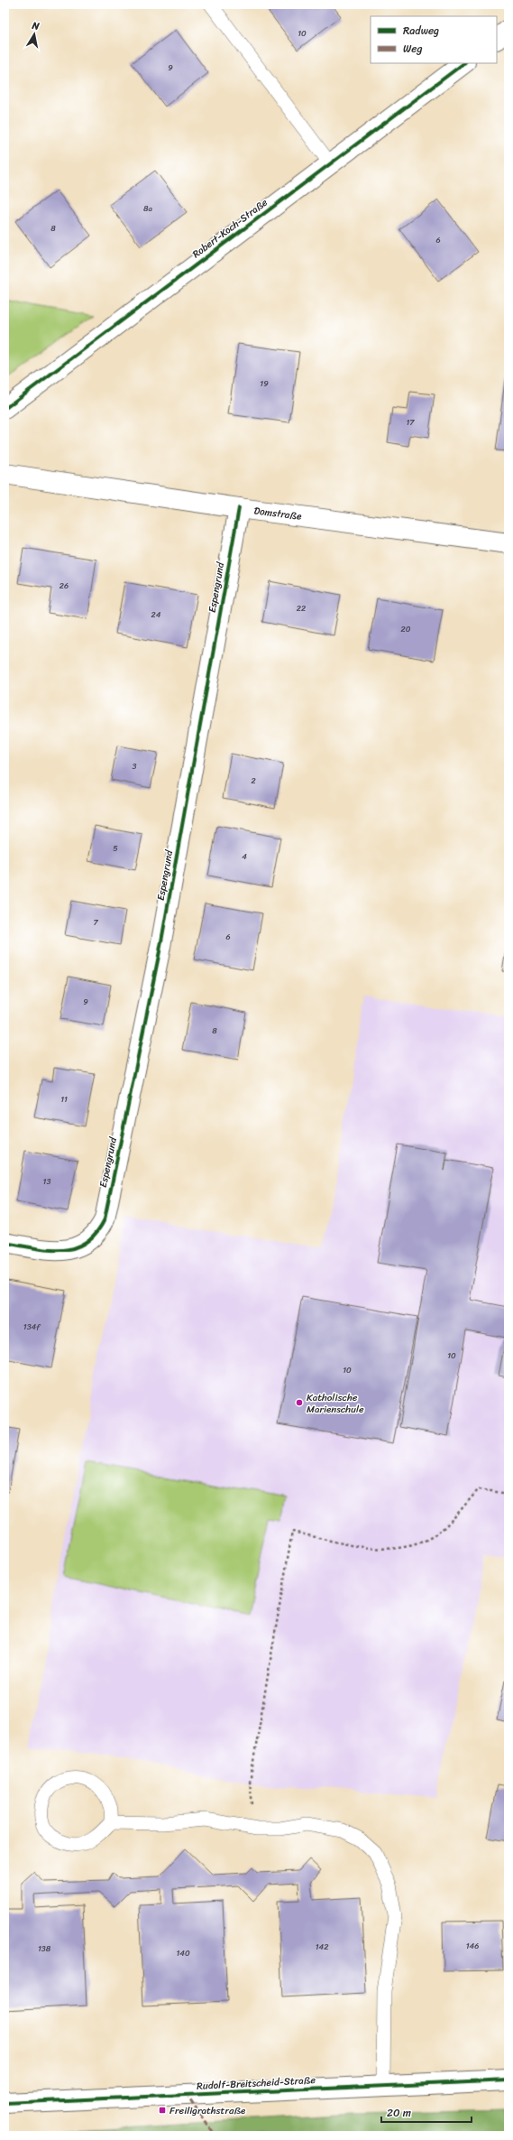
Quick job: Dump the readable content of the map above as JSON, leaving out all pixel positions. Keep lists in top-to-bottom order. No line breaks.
{"streets":{"street":["Robert-Koch-Straße","Domstraße","Espengrund","Rudolf-Breitscheid-Straße"]},"crossings":[["Domstraße","Espengrund"]],"places":{"other":["Katholische Marienschule"],"transit":["Freiligrathstraße"]},"house_numbers":["10","9","8a","8","6","19","17","26","22","24","20","3","2","5","4","7","6","9","8","11","13","134f","10","10","146","142","138","140"],"legend":["Radweg","Weg"],"scale_bar":"20 m","north":"top"}
